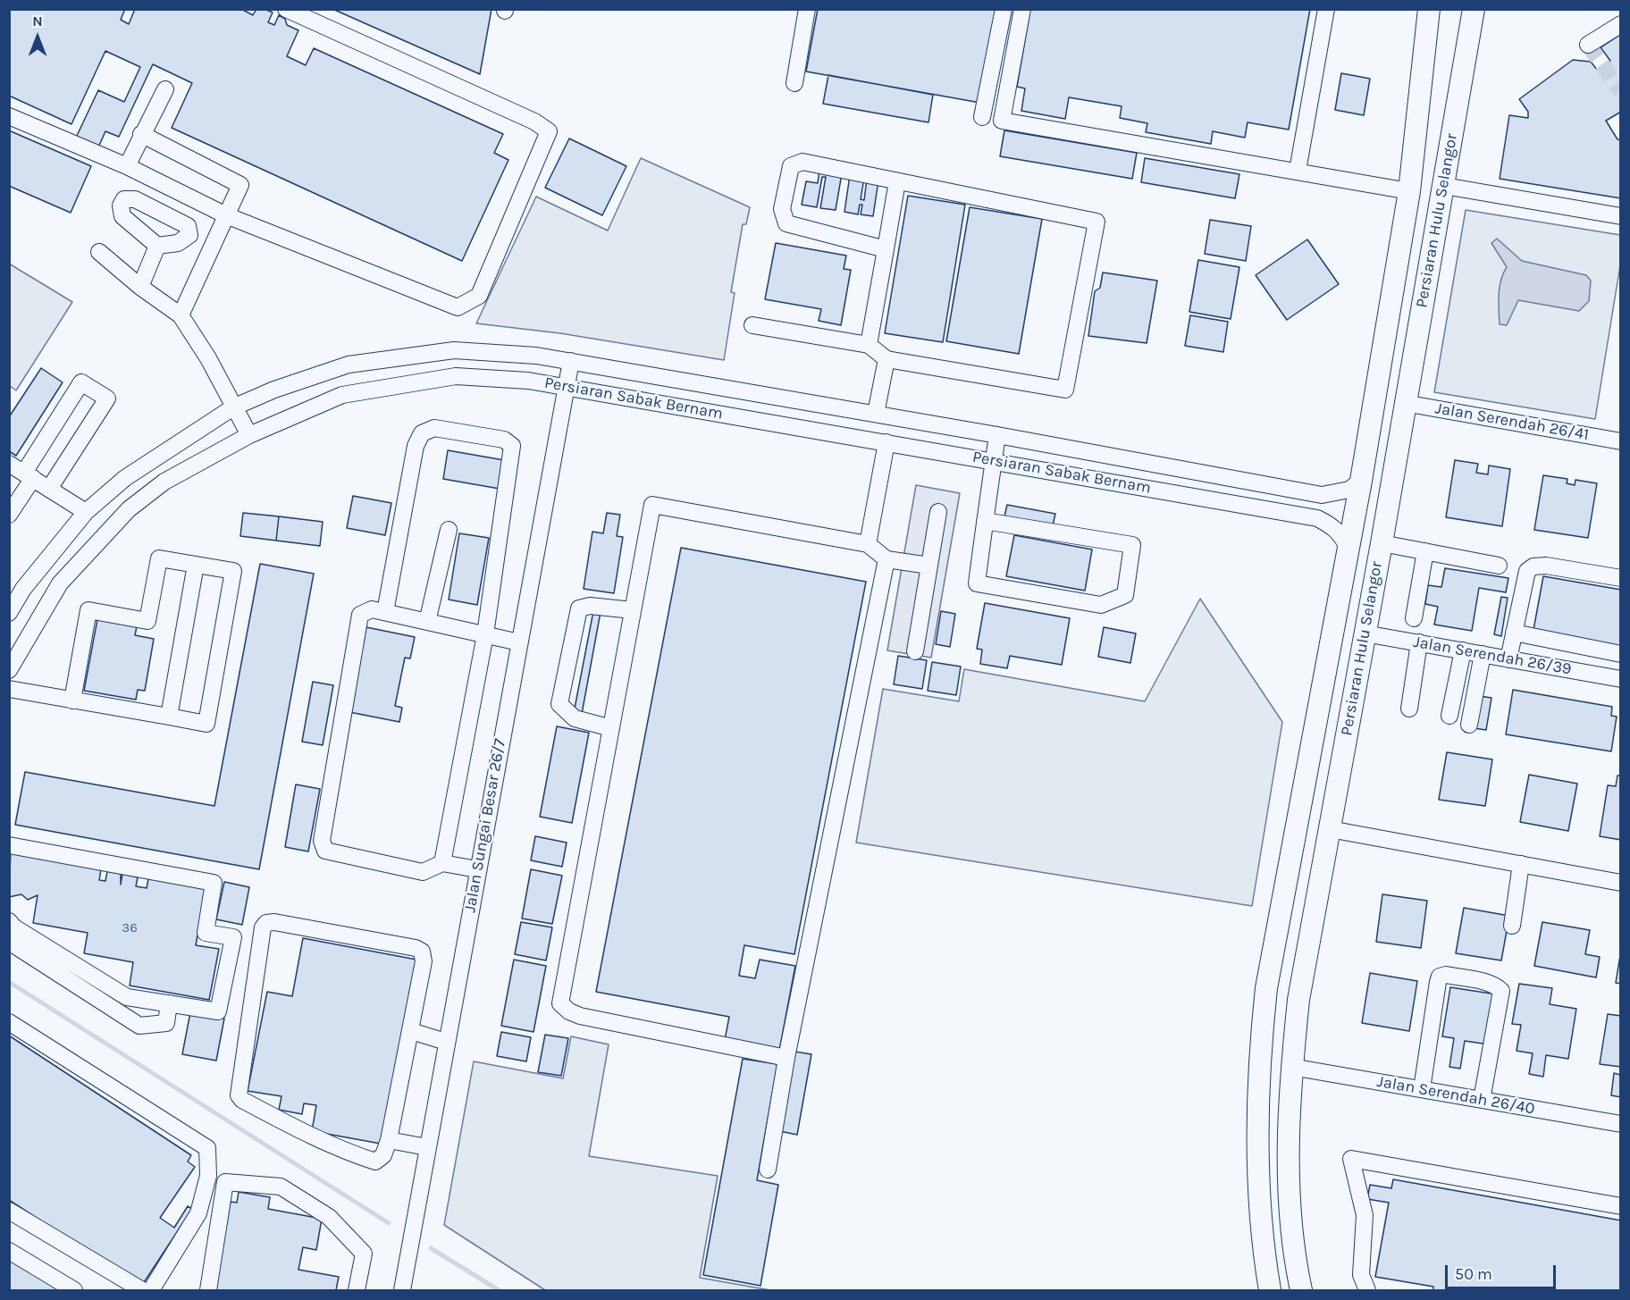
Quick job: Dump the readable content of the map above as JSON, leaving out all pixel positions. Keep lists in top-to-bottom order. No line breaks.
{"streets":{"main road":["Persiaran Hulu Selangor"],"street":["Persiaran Sabak Bernam","Jalan Serendah 26/41","Jalan Serendah 26/39","Jalan Sungai Besar 26/7","Jalan Serendah 26/40"]},"crossings":[["Persiaran Hulu Selangor","Persiaran Sabak Bernam"],["Persiaran Hulu Selangor","Jalan Serendah 26/41"],["Persiaran Hulu Selangor","Jalan Serendah 26/39"],["Persiaran Hulu Selangor","Jalan Serendah 26/40"],["Persiaran Sabak Bernam","Jalan Sungai Besar 26/7"]],"house_numbers":["36"],"scale_bar":"50 m","north":"top"}
